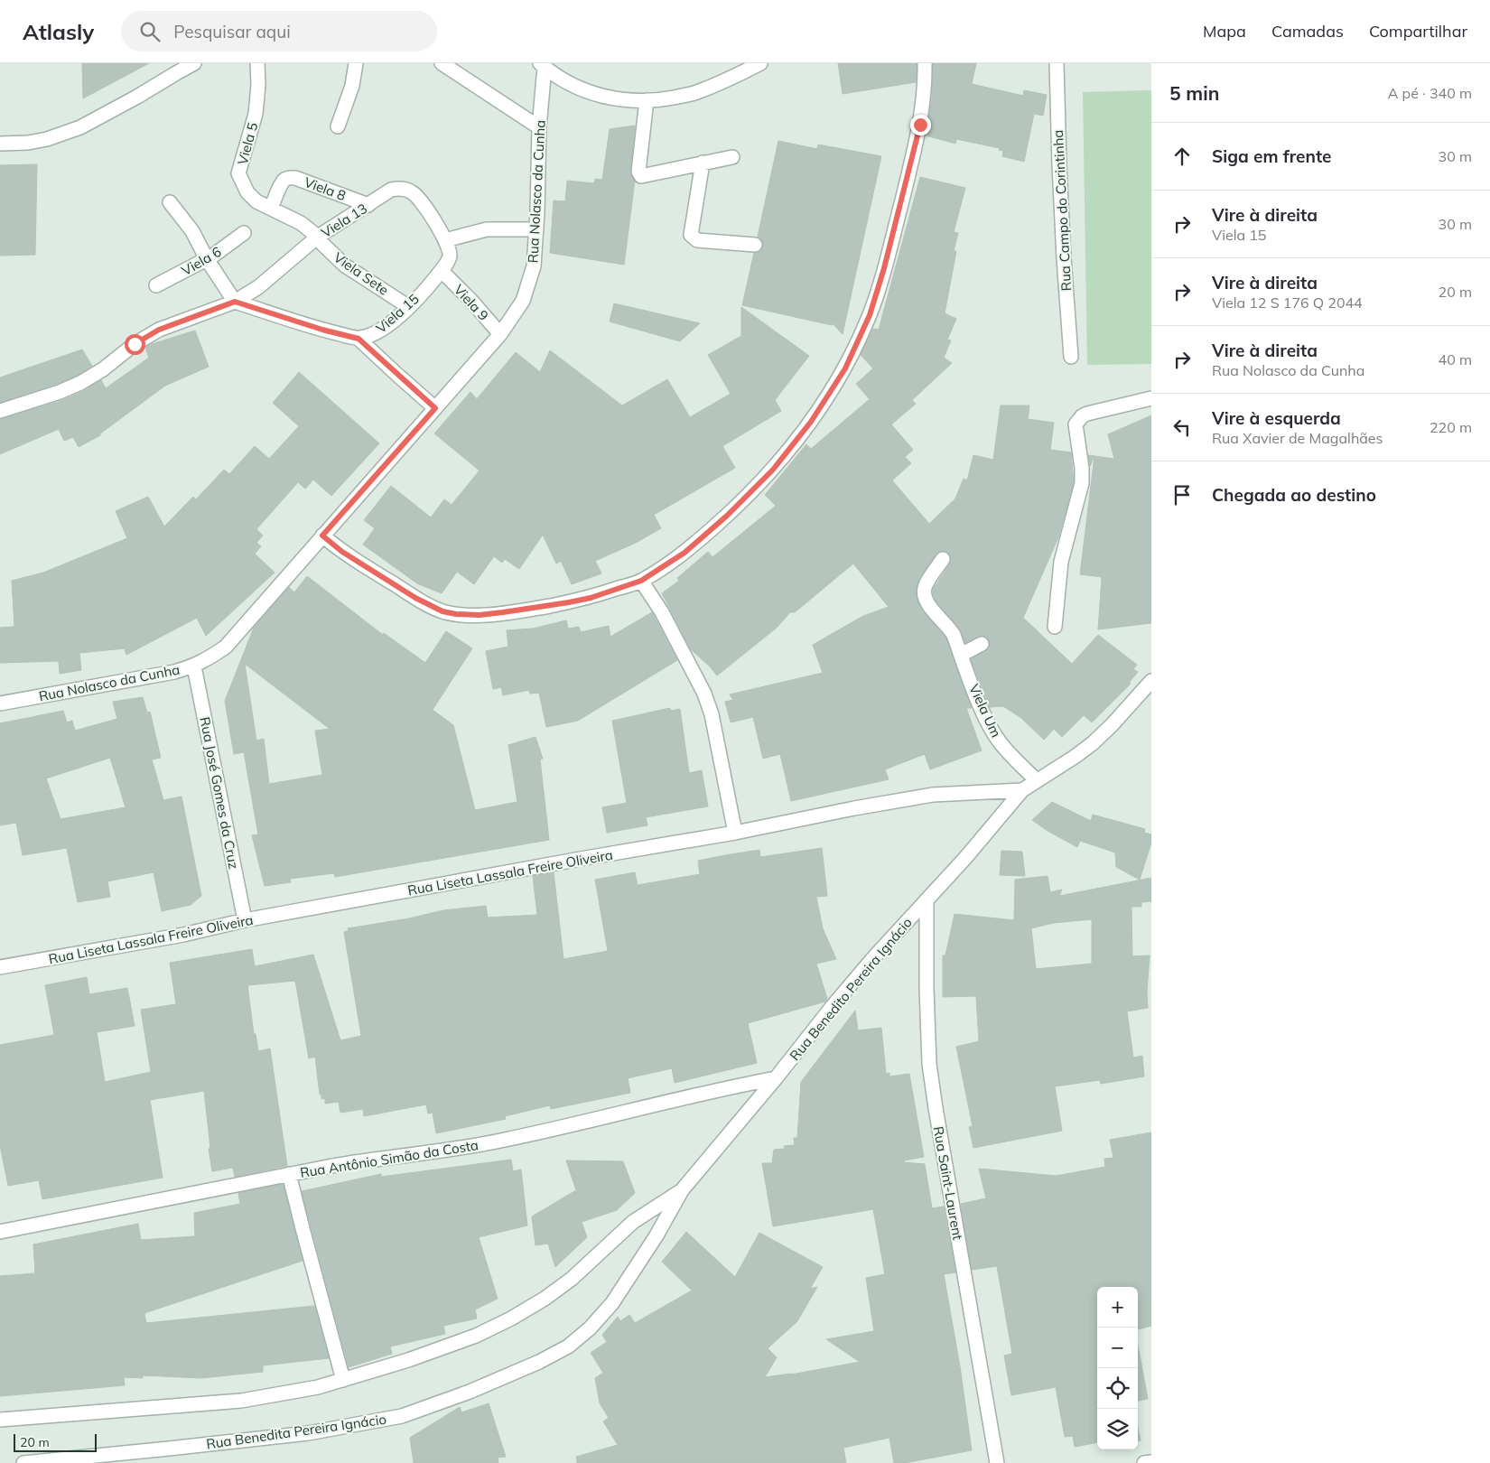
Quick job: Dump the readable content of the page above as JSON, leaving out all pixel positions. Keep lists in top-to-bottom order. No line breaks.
{"streets":{"street":["Viela 5","Viela 8","Rua Nolasco da Cunha","Rua Campo do Corintinha","Viela 13","Viela 6","Viela Sete","Viela 9","Viela 15","Viela Um","Rua José Gomes da Cruz","Rua Liseta Lassala Freire Oliveira","Rua Benedito Pereira Ignácio","Rua Antônio Simão da Costa","Rua Saint-Laurent","Rua Benedita Pereira Ignácio"]},"crossings":[["Viela 5","Viela 8"],["Viela 5","Viela 13"],["Viela 5","Viela Sete"],["Viela 8","Viela 13"],["Rua Nolasco da Cunha","Viela 9"],["Rua Nolasco da Cunha","Rua José Gomes da Cruz"],["Viela 13","Viela Sete"],["Viela 13","Viela 15"],["Viela Sete","Viela 15"],["Viela 9","Viela 15"],["Viela Um","Rua Benedito Pereira Ignácio"],["Rua José Gomes da Cruz","Rua Liseta Lassala Freire Oliveira"],["Rua Liseta Lassala Freire Oliveira","Rua Benedito Pereira Ignácio"],["Rua Benedito Pereira Ignácio","Rua Antônio Simão da Costa"],["Rua Benedito Pereira Ignácio","Rua Saint-Laurent"],["Rua Benedito Pereira Ignácio","Rua Benedita Pereira Ignácio"]],"scale_bar":"20 m","page":{"header":"Atlasly","search":"Pesquisar aqui","nav":["Mapa","Camadas","Compartilhar"],"heading":["5 min","A pé · 340 m"],"list":[["Siga em frente","30 m"],["Vire à direita","Viela 15","30 m"],["Vire à direita","Viela 12 S 176 Q 2044","20 m"],["Vire à direita","Rua Nolasco da Cunha","40 m"],["Vire à esquerda","Rua Xavier de Magalhães","220 m"],"Chegada ao destino"],"map_buttons":["+","−"],"scale":"20 m"}}
